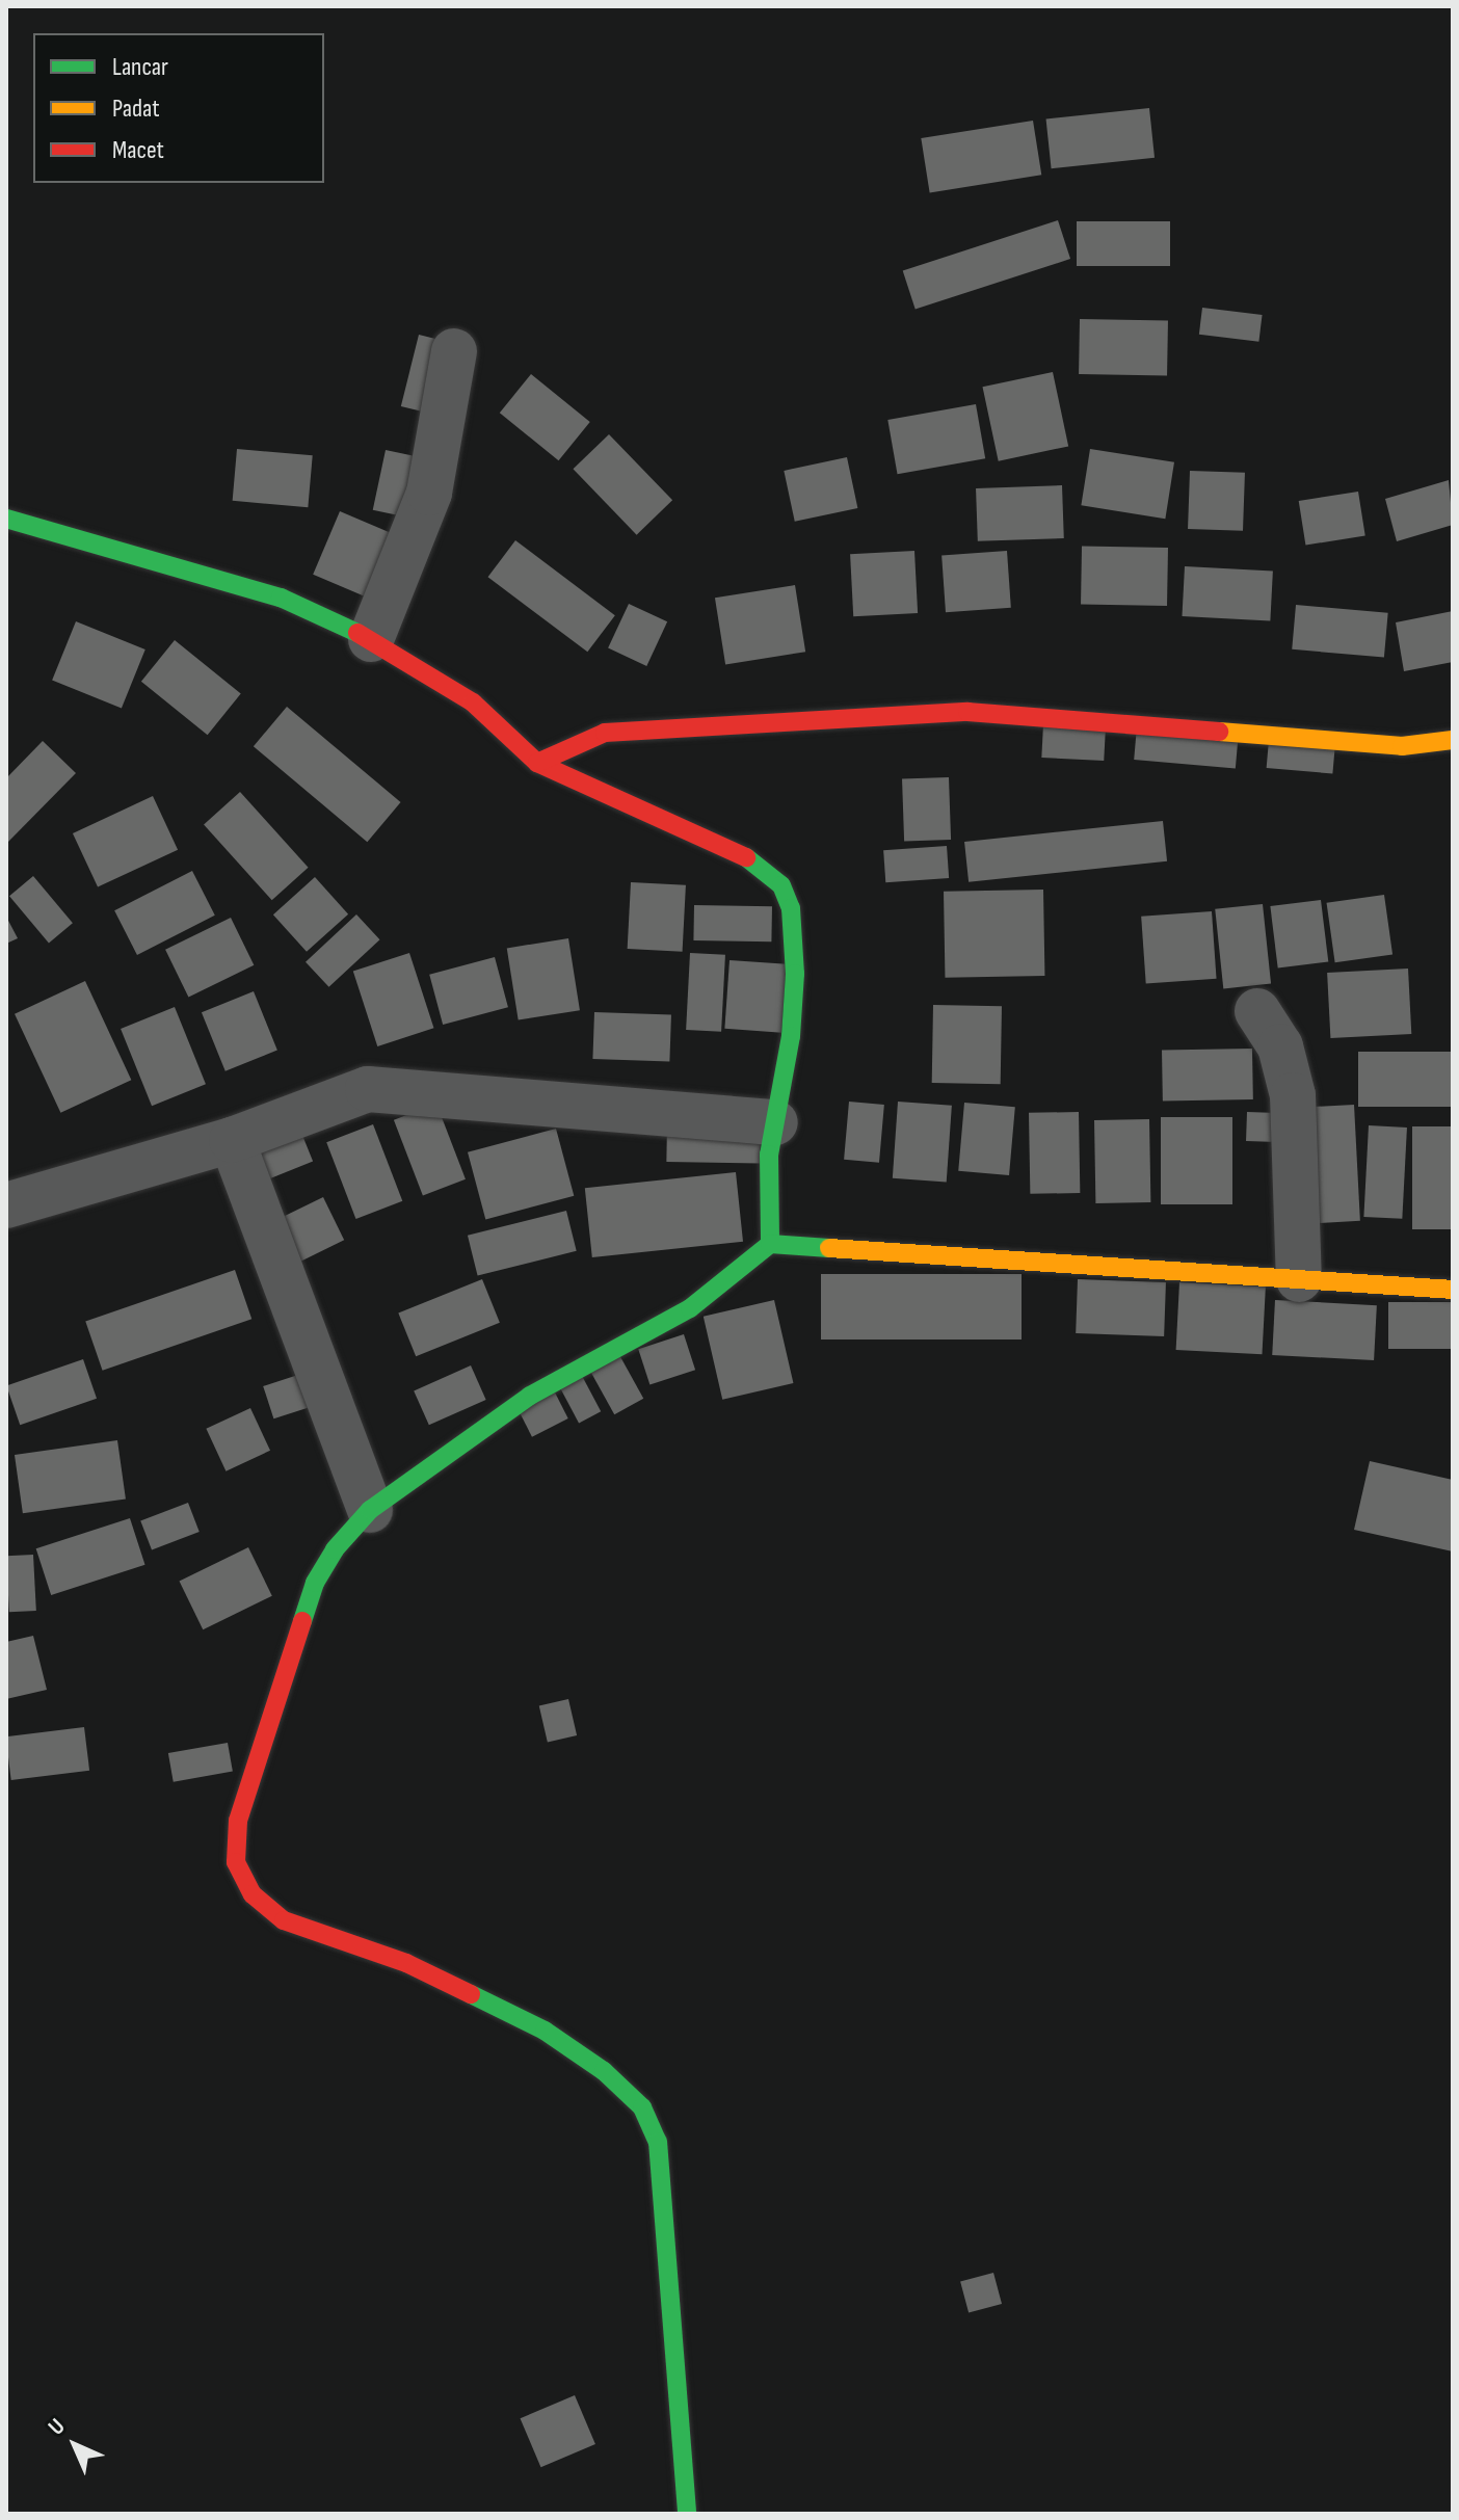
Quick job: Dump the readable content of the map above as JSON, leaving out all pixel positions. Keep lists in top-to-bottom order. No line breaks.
{"legend":["Lancar","Padat","Macet"],"north":"top left"}
